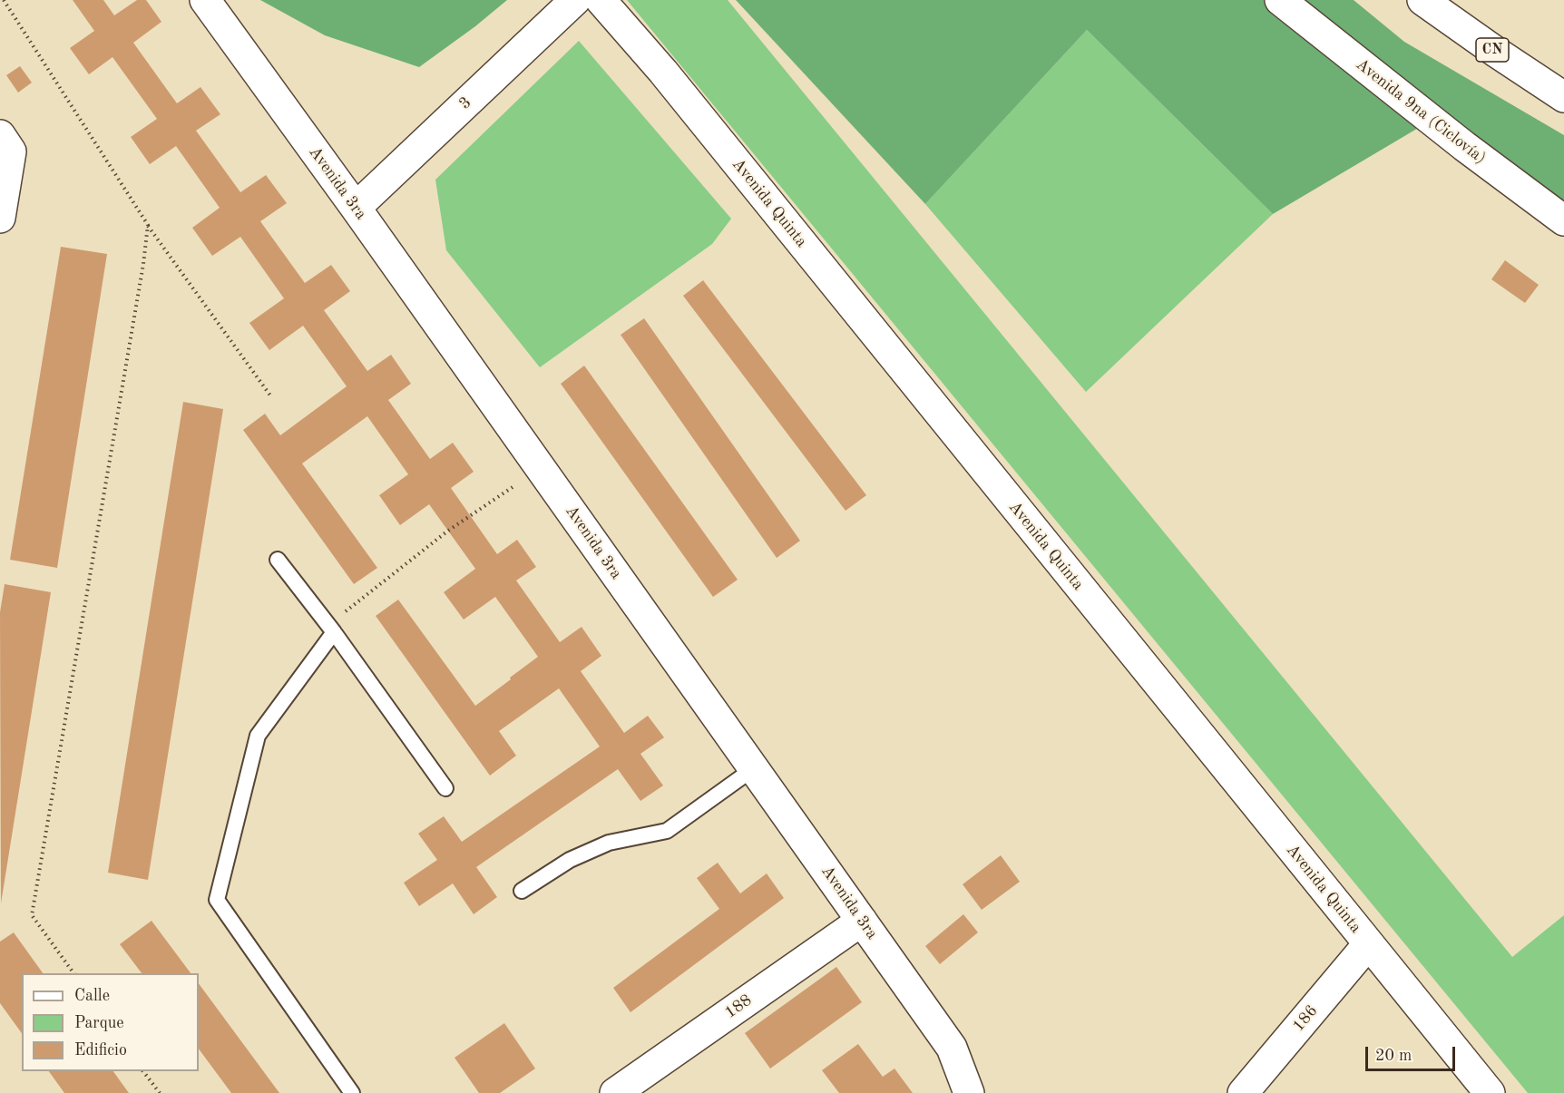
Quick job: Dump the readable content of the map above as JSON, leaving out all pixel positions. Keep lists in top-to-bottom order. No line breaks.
{"streets":{"main road":["CN","3","Avenida 9na (Ciclovía)","Avenida 3ra","Avenida Quinta","188","186"]},"crossings":[["3","Avenida 3ra"],["Avenida 3ra","188"],["Avenida Quinta","186"]],"legend":["Calle","Parque","Edificio"],"scale_bar":"20 m"}
